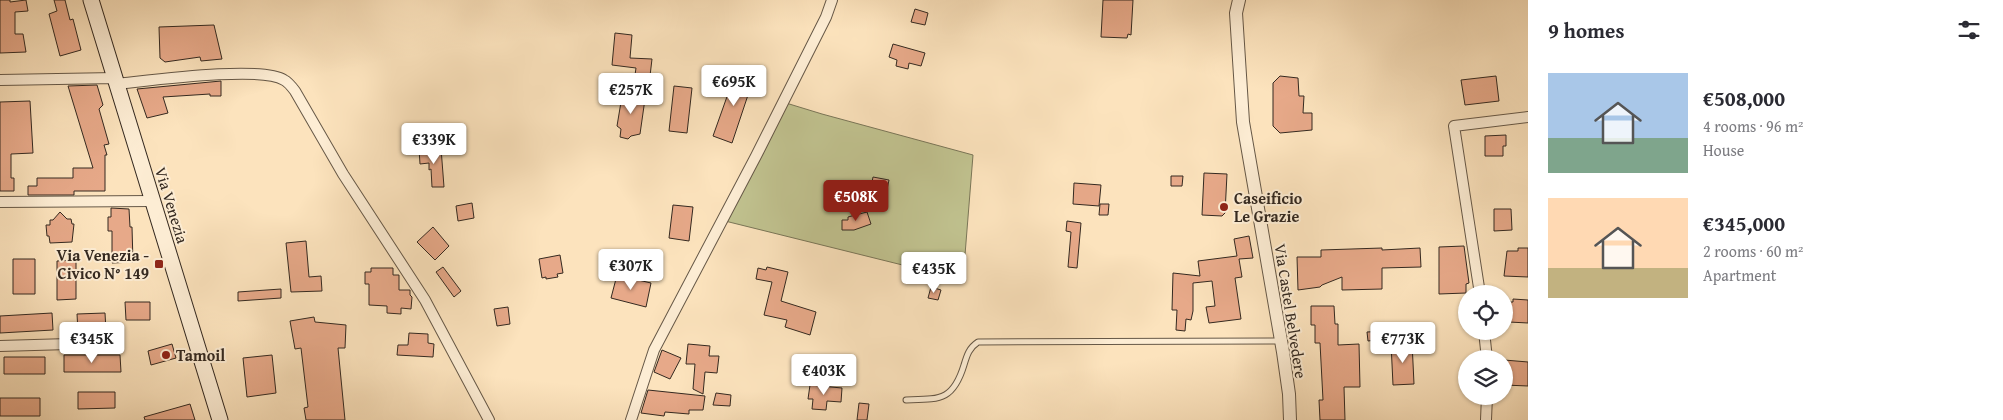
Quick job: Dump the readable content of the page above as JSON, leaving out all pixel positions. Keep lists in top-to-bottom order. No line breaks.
{"streets":{"main road":["Via Venezia"],"street":["Via Castel Belvedere"]},"places":{"other":["Caseificio Le Grazie","Tamoil"],"transit":["Via Venezia - Civico N° 149"]},"page":{"heading":"9 homes","list":[{"name":"€508,000","note":"4 rooms · 96 m² · House"},{"name":"€345,000","note":"2 rooms · 60 m² · Apartment"}],"price":["€695K","€257K","€339K","€508K","€307K","€435K","€345K","€773K","€403K"]}}
